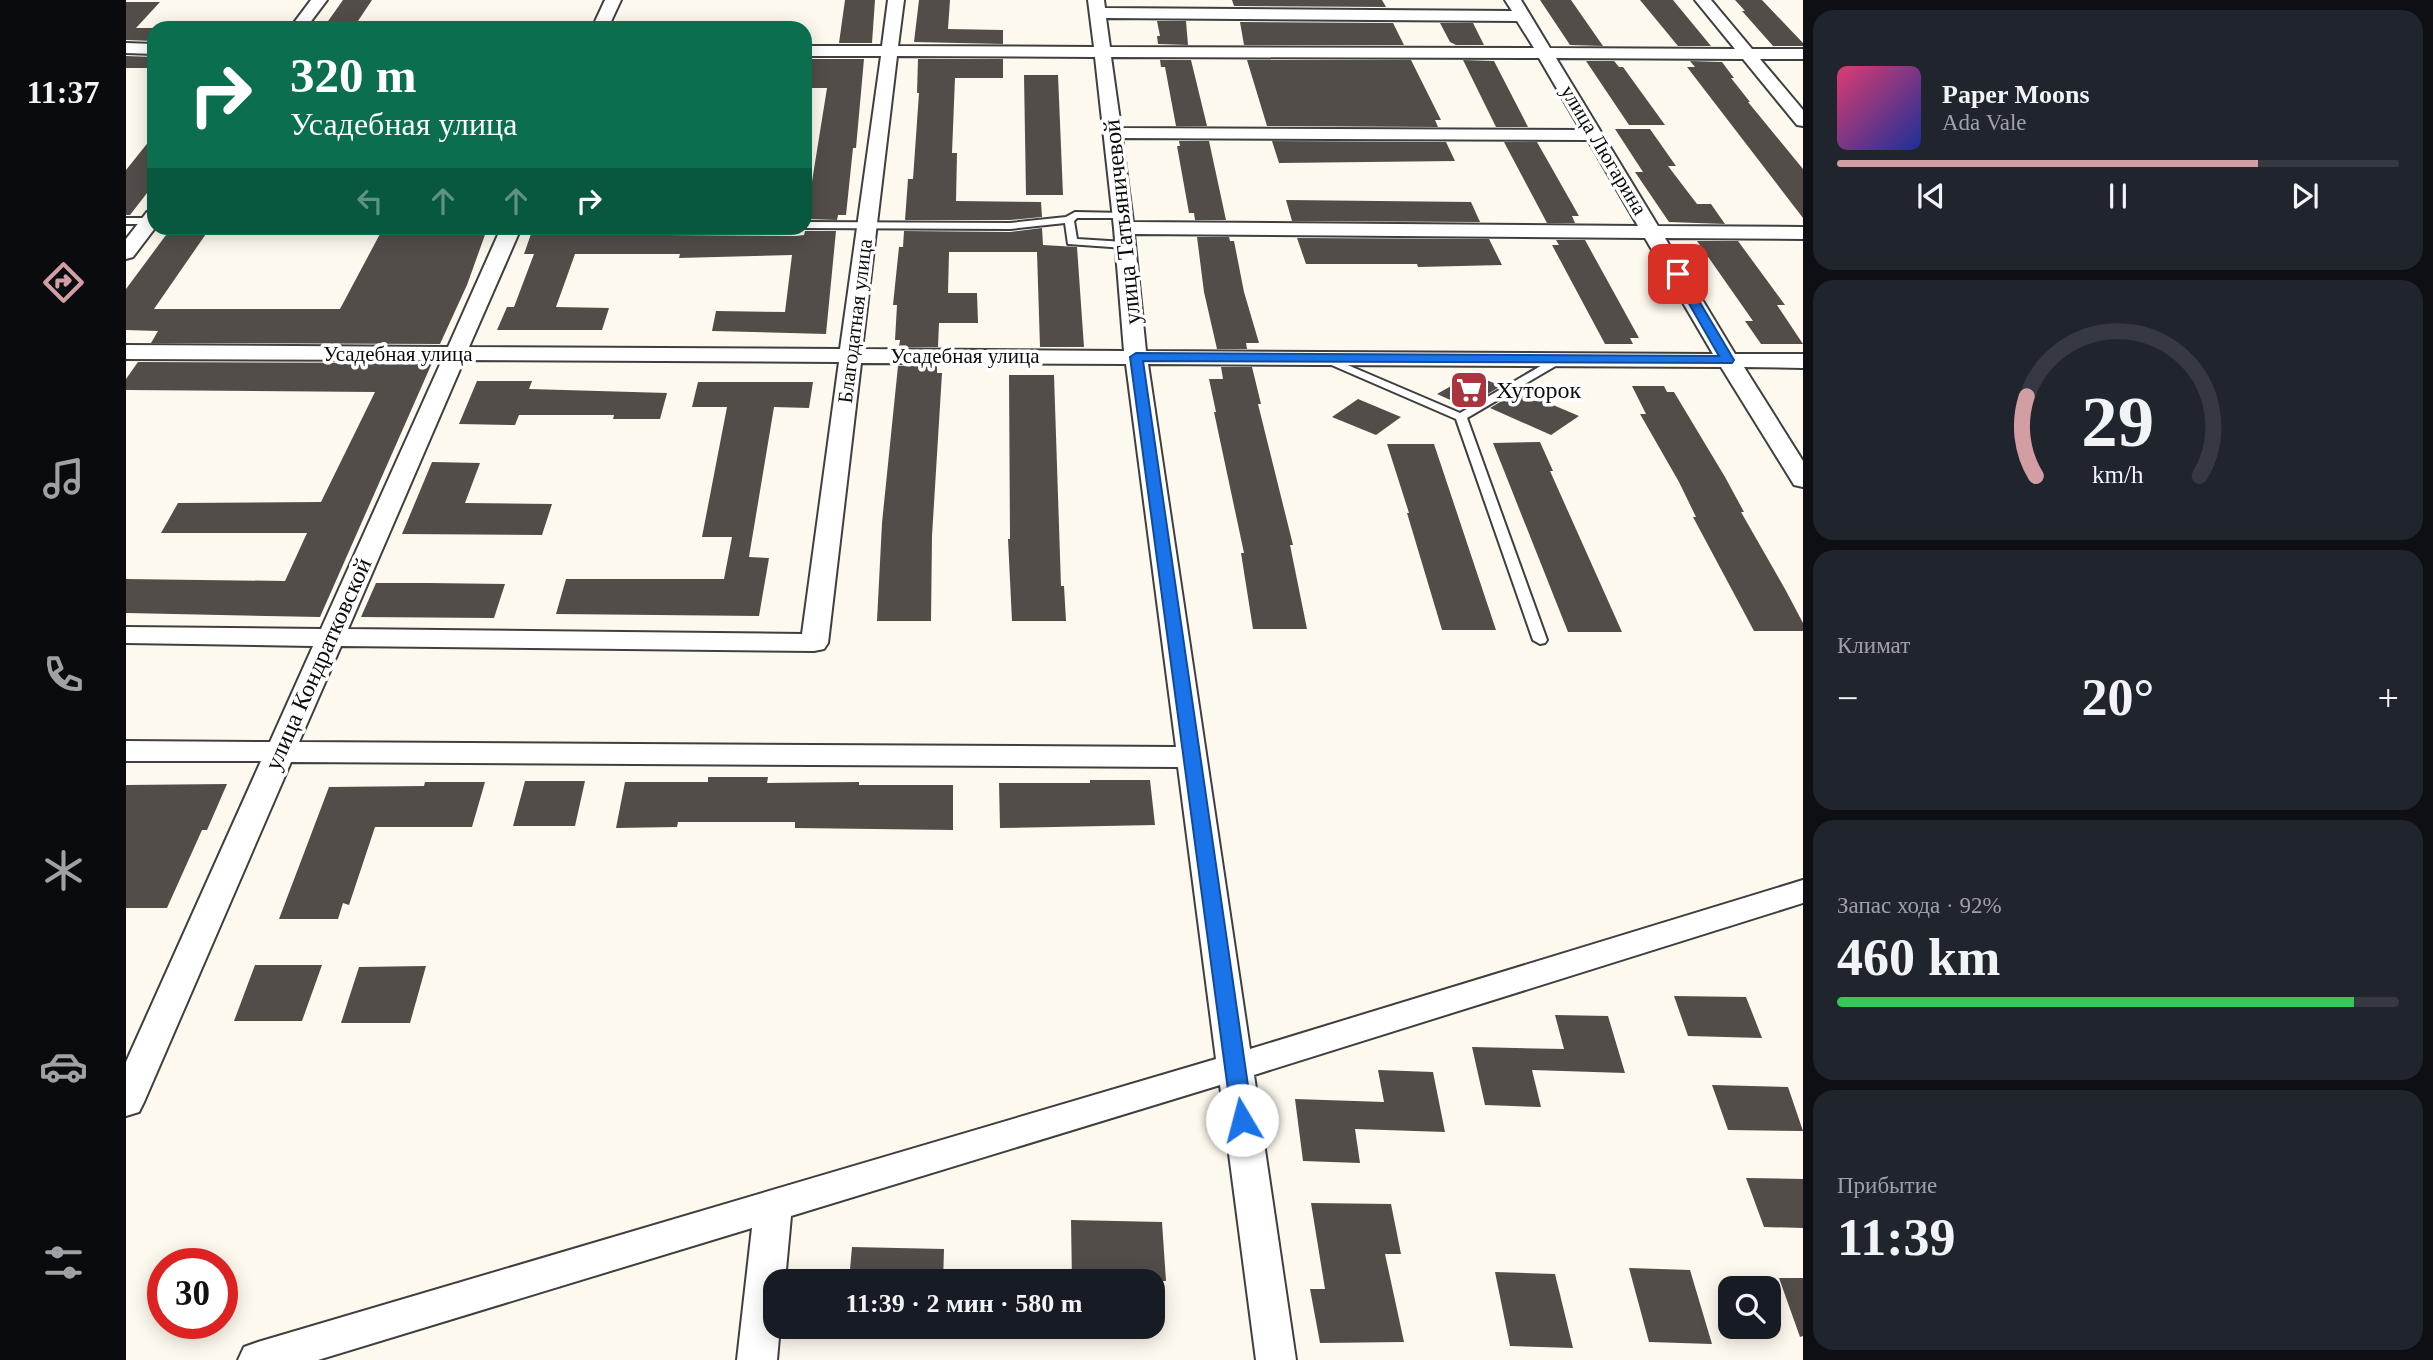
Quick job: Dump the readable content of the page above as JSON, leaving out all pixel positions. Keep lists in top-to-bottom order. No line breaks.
{"streets":{"street":["улица Люгарина","улица Татьяничевой","Благодатная улица","Усадебная улица","улица Кондратковской"]},"crossings":[["улица Люгарина","Усадебная улица"],["улица Татьяничевой","Усадебная улица"],["Благодатная улица","Усадебная улица"],["Благодатная улица","улица Кондратковской"],["Усадебная улица","улица Кондратковской"]],"places":{"supermarket":["Хуторок"]},"page":{"tabs":"11:37","turn":["320 m","Усадебная улица"],"song":["Paper Moons","Ada Vale"],"tile":["Климат",["Запас хода · 92%","460 km"],["Прибытие","11:39"]],"heat":["−","20°","+"],"limit":"30","trip":"11:39 · 2 мин · 580 m","gauge":["29","km/h"]}}
